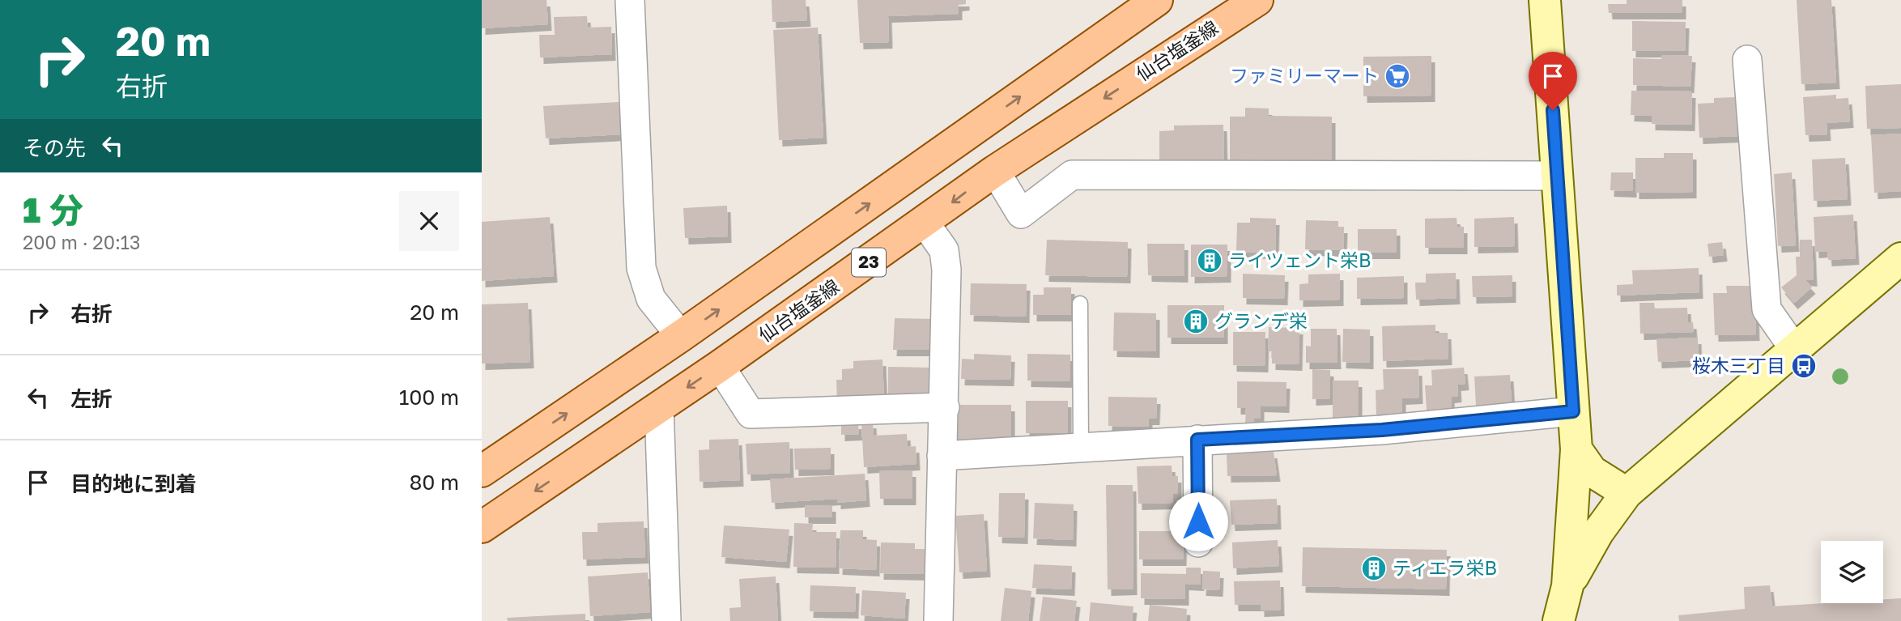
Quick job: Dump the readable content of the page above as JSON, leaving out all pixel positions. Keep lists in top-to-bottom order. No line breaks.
{"streets":{"main road":["仙台塩釜線","23"]},"places":{"supermarket":["ファミリーマート"],"building":["ライツェント栄B","グランデ栄","ティエラ栄B"],"bus stop":["桜木三丁目"]},"page":{"turn":["20 m","右折"],"then":"その先","heading":["1 分","200 m · 20:13"],"list":[{"name":"右折","value":"20 m"},{"name":"左折","value":"100 m"},{"name":"目的地に到着","value":"80 m"}]}}
